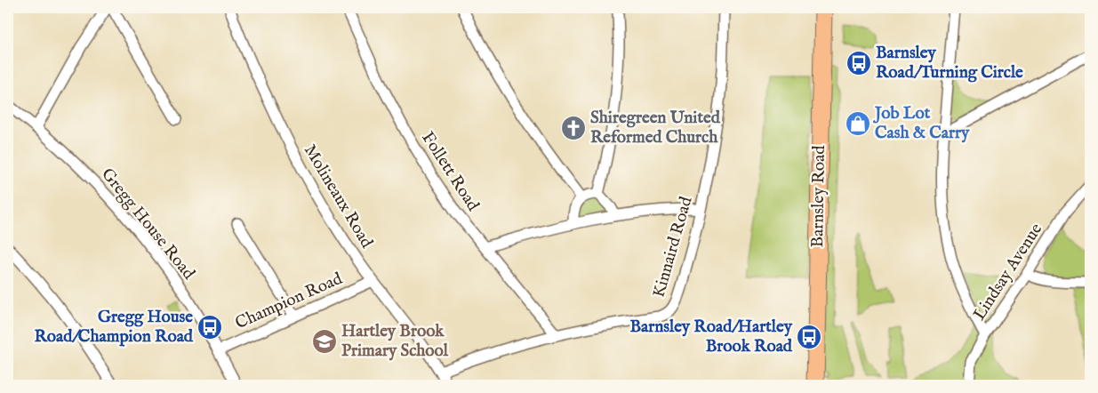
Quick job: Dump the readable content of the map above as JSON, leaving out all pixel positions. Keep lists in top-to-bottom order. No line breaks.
{"streets":{"main road":["Barnsley Road"],"street":["Follett Road","Molineaux Road","Gregg House Road","Kinnaird Road","Lindsay Avenue","Champion Road"]},"crossings":[["Follett Road","Kinnaird Road"],["Molineaux Road","Kinnaird Road"],["Molineaux Road","Champion Road"],["Gregg House Road","Champion Road"]],"places":{"bus stop":["Barnsley Road/Turning Circle","Gregg House Road/Champion Road","Barnsley Road/Hartley Brook Road"],"shop":["Job Lot Cash & Carry"],"church":["Shiregreen United Reformed Church"],"school or university":["Hartley Brook Primary School"]}}
